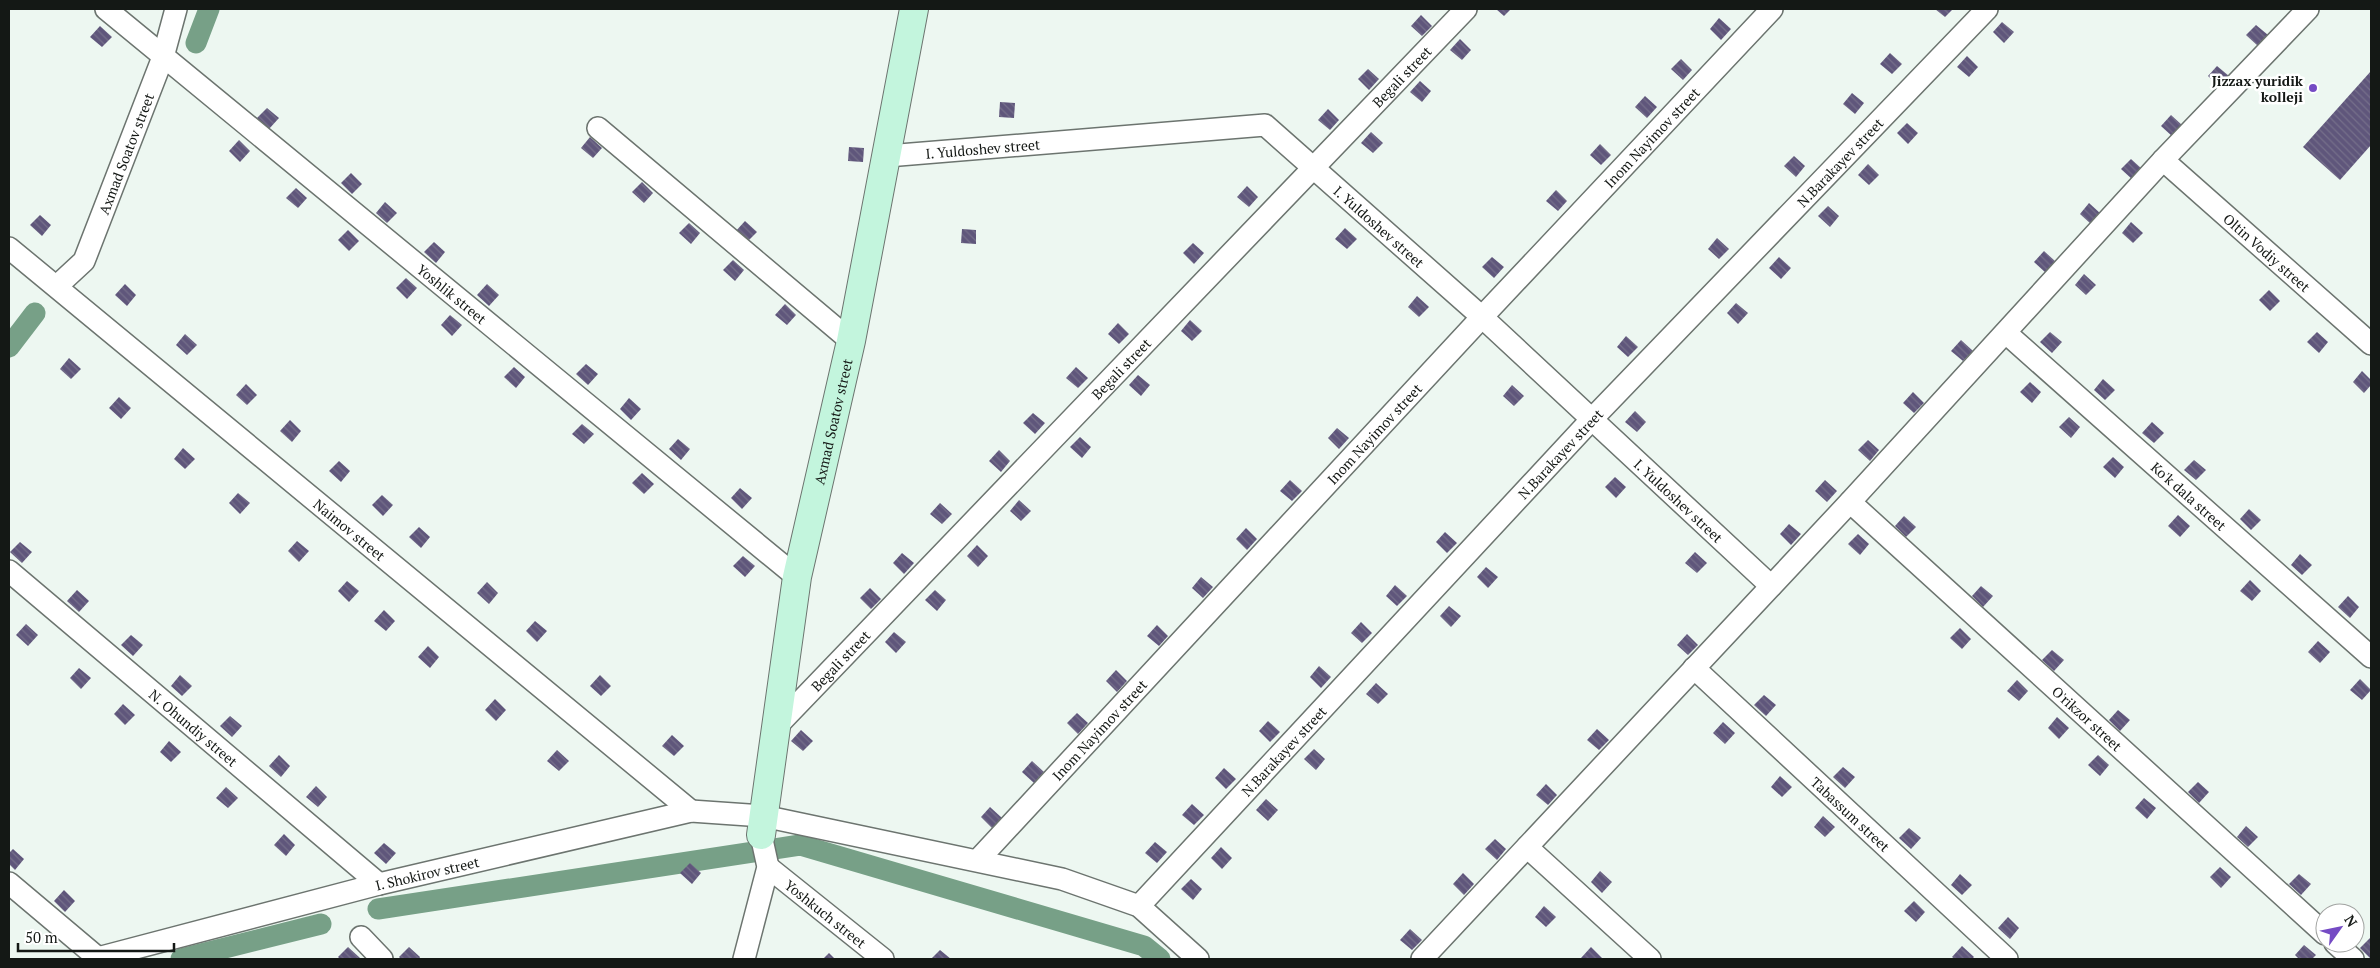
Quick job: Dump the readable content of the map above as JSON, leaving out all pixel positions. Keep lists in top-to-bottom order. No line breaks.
{"streets":{"street":["Begali street","Inom Nayimov street","I. Yuldoshev street","Axmad Soatov street","N.Barakayev street","Oltin Vodiy street","Yoshlik street","Ko'k dala street","Naimov street","O'rikzor street","N. Ohundiy street","Tabassum street","I. Shokirov street","Yoshkuch street"]},"crossings":[["Begali street","I. Yuldoshev street"],["Begali street","Axmad Soatov street"],["Inom Nayimov street","I. Yuldoshev street"],["Inom Nayimov street","I. Shokirov street"],["I. Yuldoshev street","Axmad Soatov street"],["I. Yuldoshev street","N.Barakayev street"],["Axmad Soatov street","Yoshlik street"],["Axmad Soatov street","Naimov street"],["Axmad Soatov street","I. Shokirov street"],["Axmad Soatov street","Yoshkuch street"],["N.Barakayev street","I. Shokirov street"],["Naimov street","I. Shokirov street"],["N. Ohundiy street","I. Shokirov street"],["I. Shokirov street","Yoshkuch street"]],"places":["Jizzax yuridik kolleji"],"scale_bar":"50 m","north":"top right"}
